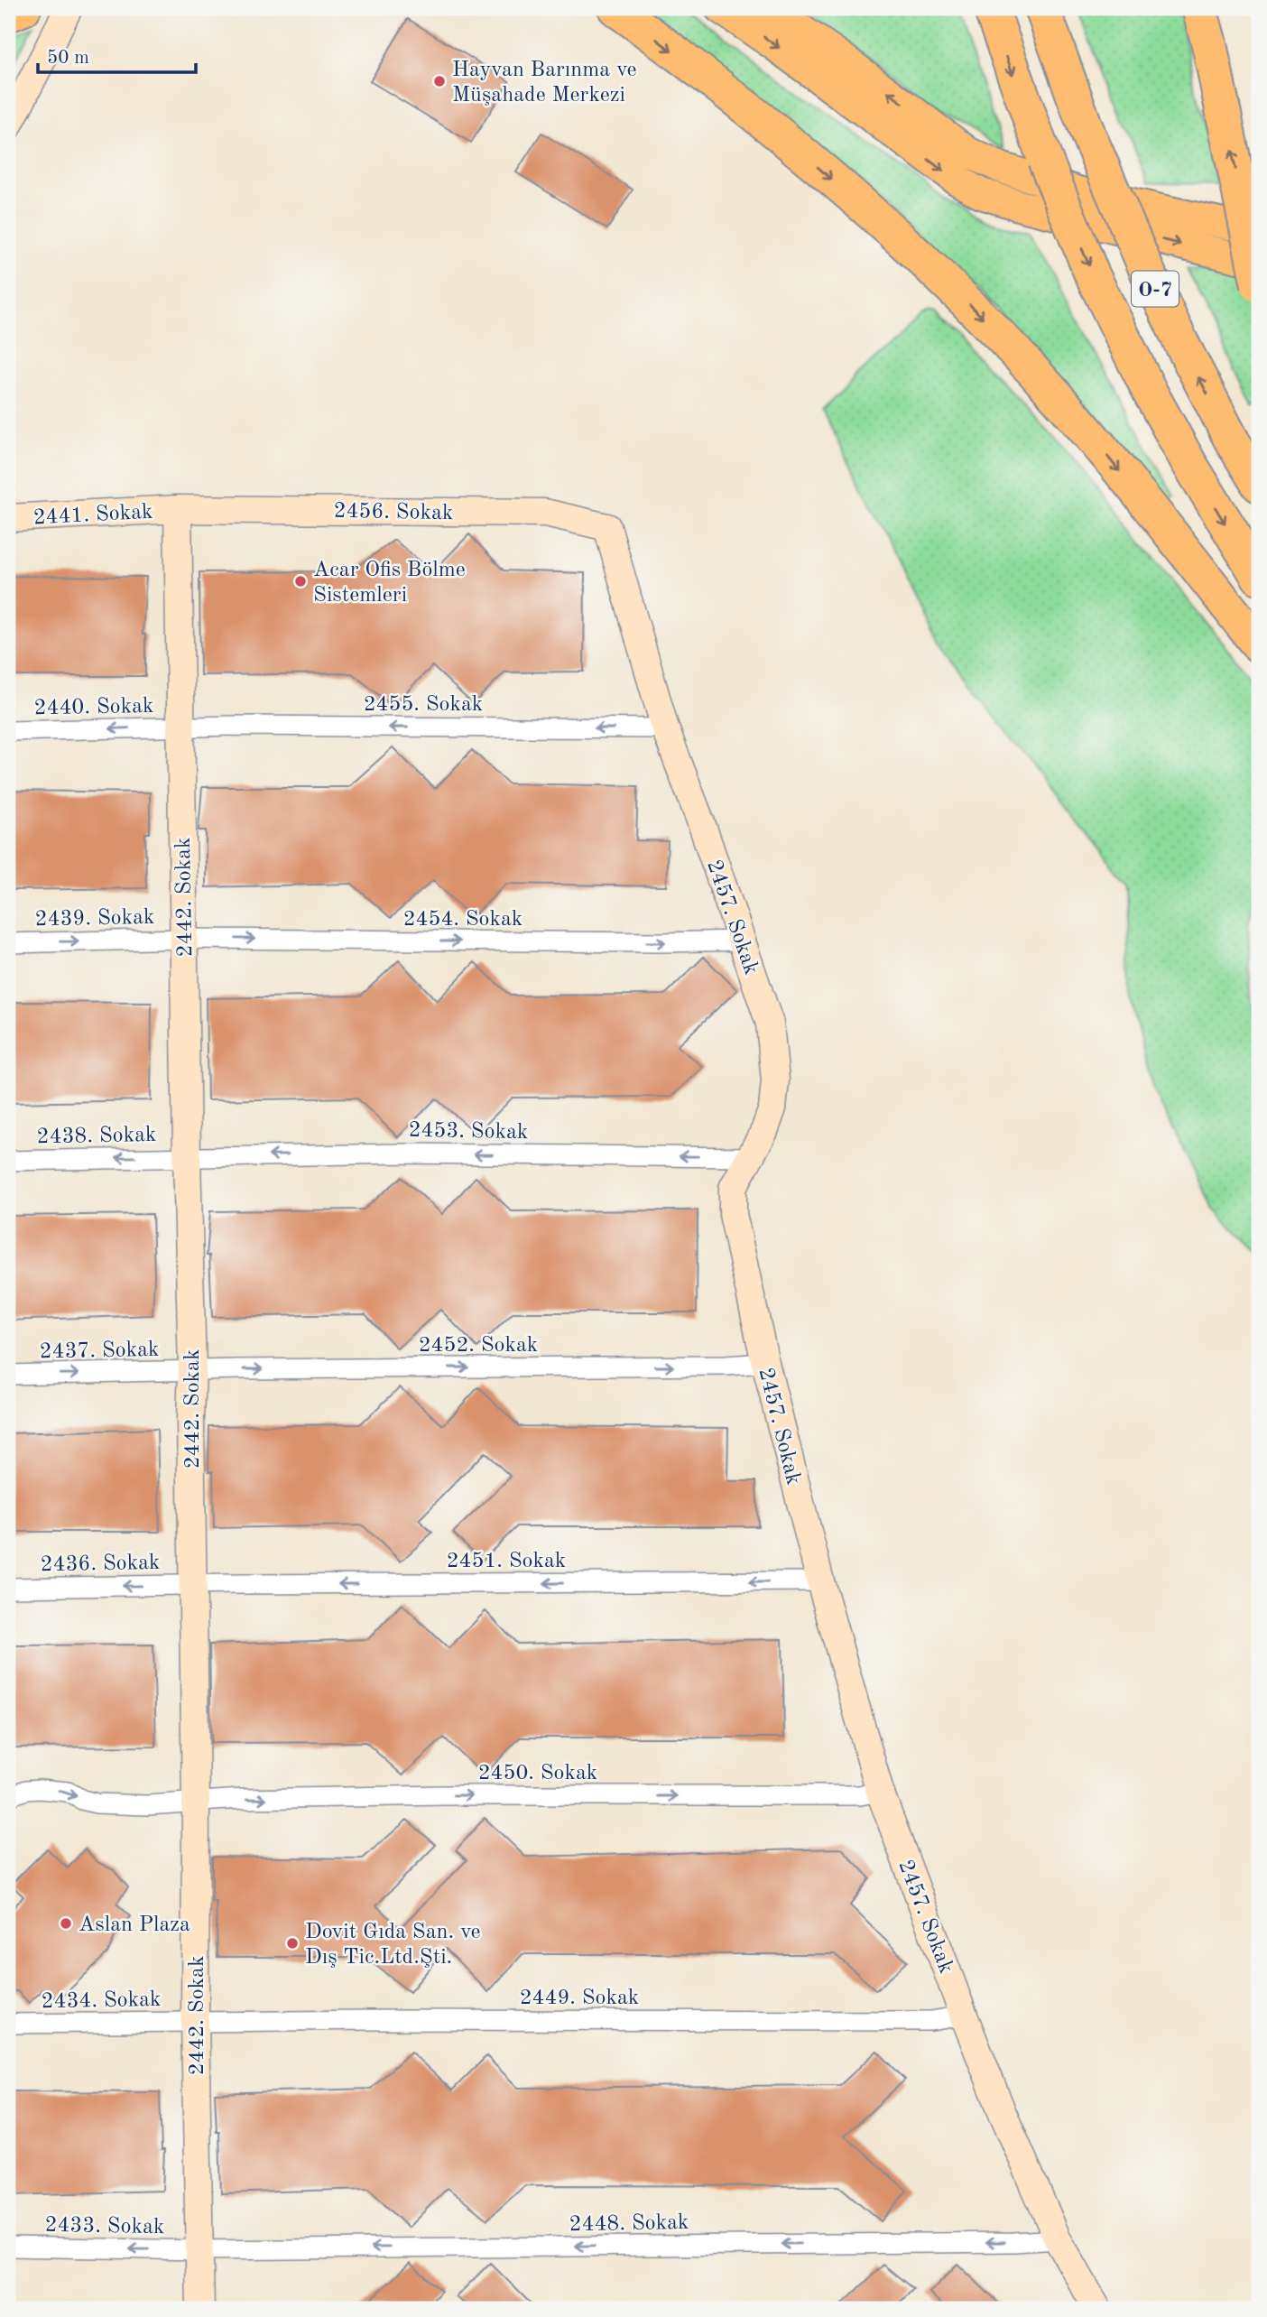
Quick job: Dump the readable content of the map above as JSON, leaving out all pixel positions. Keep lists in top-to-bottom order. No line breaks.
{"streets":{"highway":["O-7"],"street":["2456. Sokak","2441. Sokak","2455. Sokak","2440. Sokak","2442. Sokak","2439. Sokak","2457. Sokak","2454. Sokak","2453. Sokak","2438. Sokak","2452. Sokak","2437. Sokak","2451. Sokak","2436. Sokak","2450. Sokak","2449. Sokak","2434. Sokak","2448. Sokak","2433. Sokak"]},"crossings":[["2456. Sokak","2441. Sokak"],["2456. Sokak","2442. Sokak"],["2456. Sokak","2457. Sokak"],["2441. Sokak","2442. Sokak"],["2455. Sokak","2440. Sokak"],["2455. Sokak","2442. Sokak"],["2455. Sokak","2457. Sokak"],["2440. Sokak","2442. Sokak"],["2442. Sokak","2439. Sokak"],["2442. Sokak","2454. Sokak"],["2442. Sokak","2453. Sokak"],["2442. Sokak","2438. Sokak"],["2442. Sokak","2452. Sokak"],["2442. Sokak","2437. Sokak"],["2442. Sokak","2451. Sokak"],["2442. Sokak","2436. Sokak"],["2442. Sokak","2450. Sokak"],["2442. Sokak","2449. Sokak"],["2442. Sokak","2434. Sokak"],["2442. Sokak","2448. Sokak"],["2442. Sokak","2433. Sokak"],["2439. Sokak","2454. Sokak"],["2457. Sokak","2454. Sokak"],["2457. Sokak","2453. Sokak"],["2457. Sokak","2452. Sokak"],["2457. Sokak","2451. Sokak"],["2457. Sokak","2450. Sokak"],["2457. Sokak","2449. Sokak"],["2457. Sokak","2448. Sokak"],["2453. Sokak","2438. Sokak"],["2452. Sokak","2437. Sokak"],["2451. Sokak","2436. Sokak"],["2449. Sokak","2434. Sokak"],["2448. Sokak","2433. Sokak"]],"one_way":["2455. Sokak","2440. Sokak","2439. Sokak","2454. Sokak","2453. Sokak","2438. Sokak","2452. Sokak","2437. Sokak","2451. Sokak","2436. Sokak","2450. Sokak","2448. Sokak","2433. Sokak"],"places":["Hayvan Barınma ve Müşahade Merkezi","Acar Ofis Bölme Sistemleri","Aslan Plaza","Dovit Gıda San. ve Dış Tic.Ltd.Şti."],"scale_bar":"50 m"}
